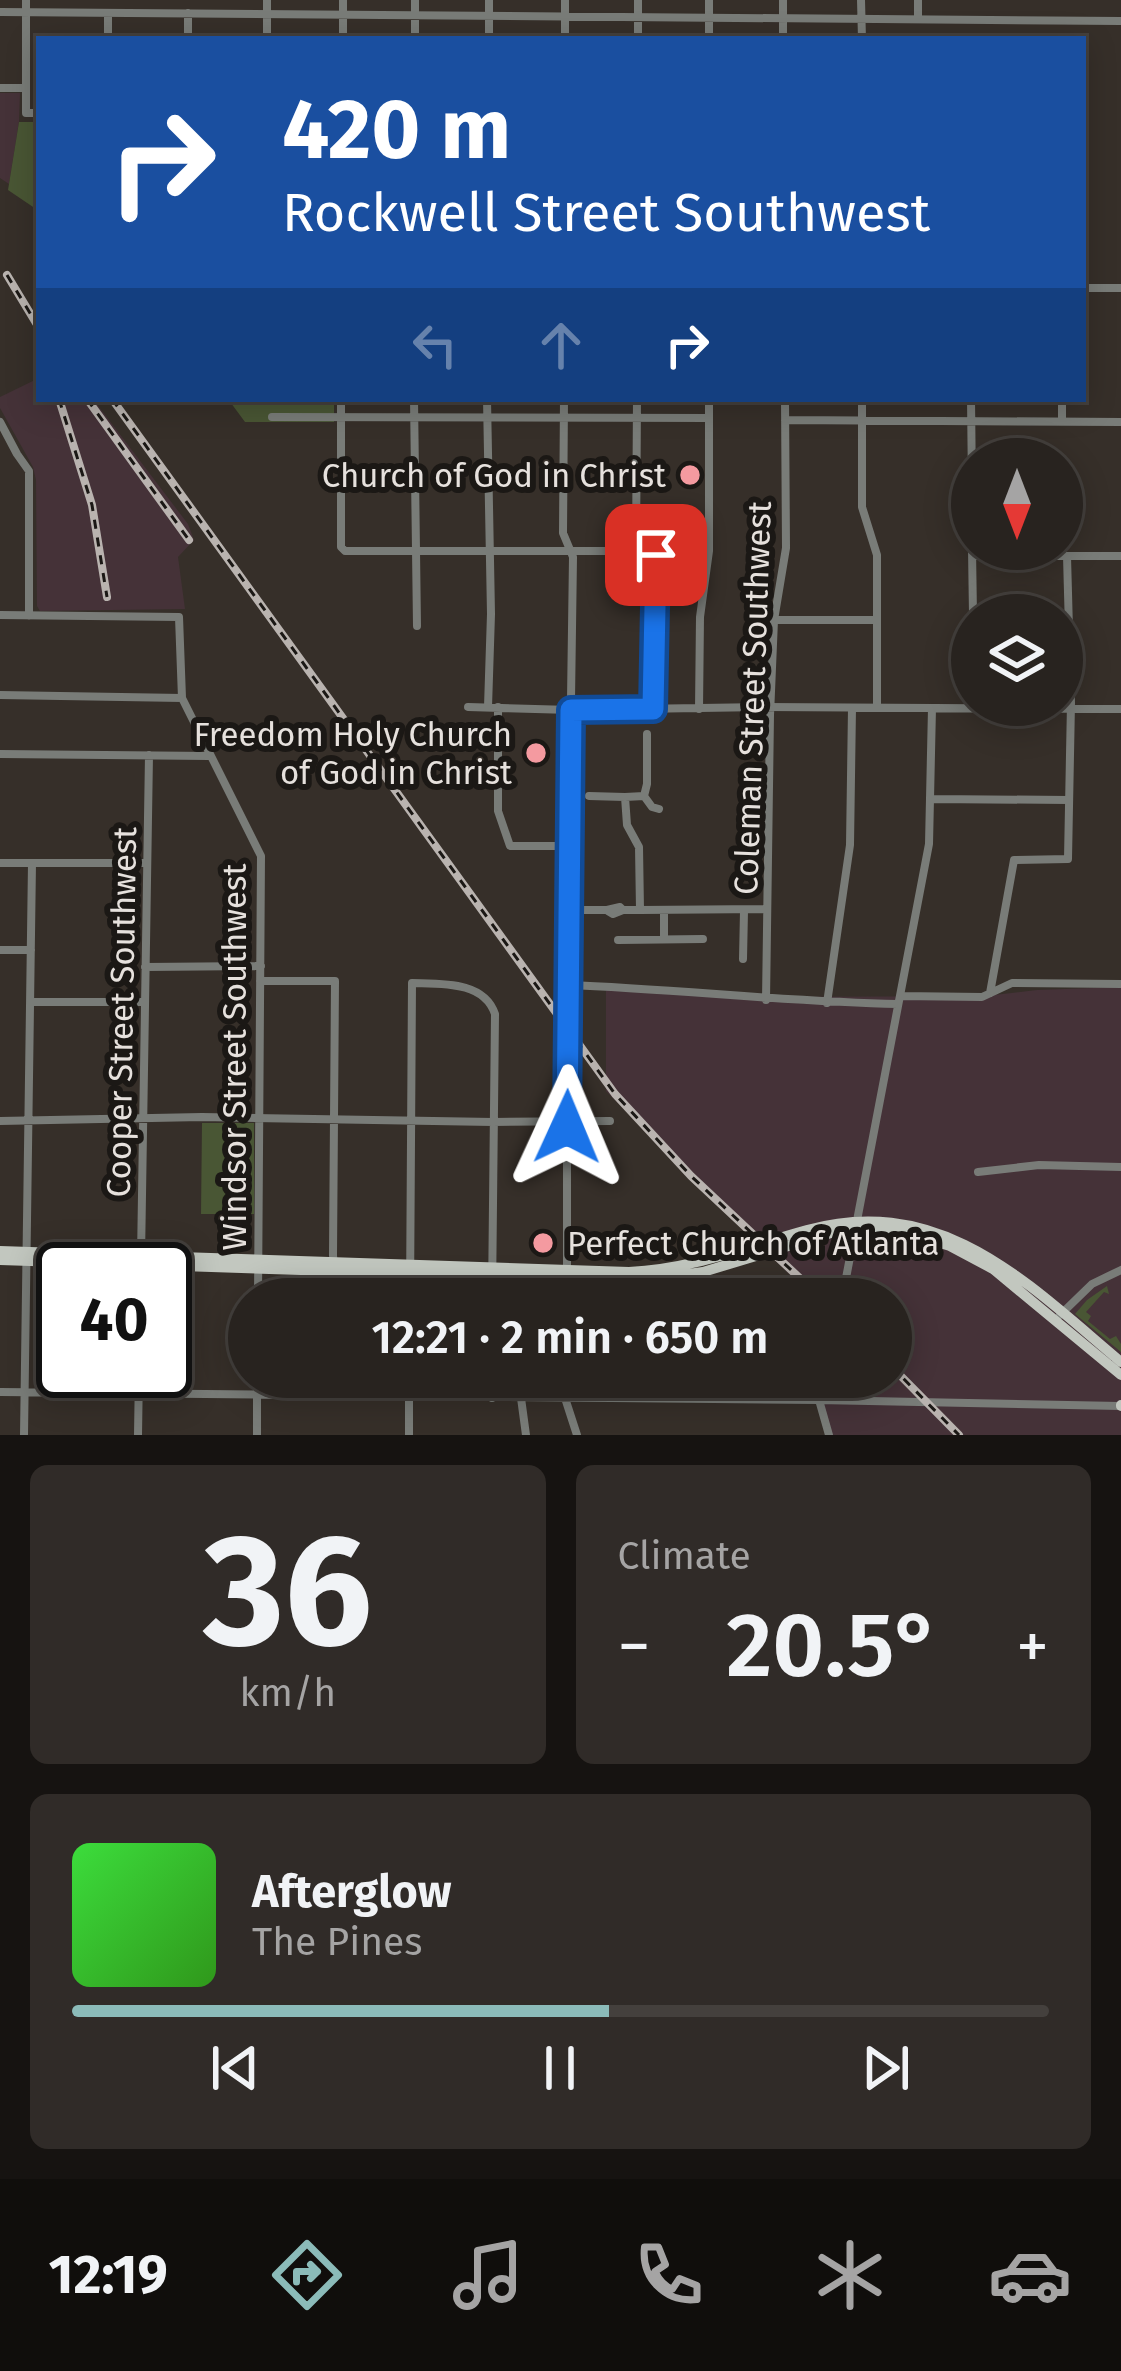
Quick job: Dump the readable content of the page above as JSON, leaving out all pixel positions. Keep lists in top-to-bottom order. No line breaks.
{"streets":{"street":["Coleman Street Southwest","Cooper Street Southwest","Windsor Street Southwest"]},"places":["Church of God in Christ","Freedom Holy Church of God in Christ","Perfect Church of Atlanta"],"north":"bottom","page":{"turn":["420 m","Rockwell Street Southwest"],"limit":"40","trip":"12:21 · 2 min · 650 m","tile":[["36","km/h"],"Climate"],"heat":["−","20.5°","+"],"song":["Afterglow","The Pines"],"tabs":"12:19"}}
